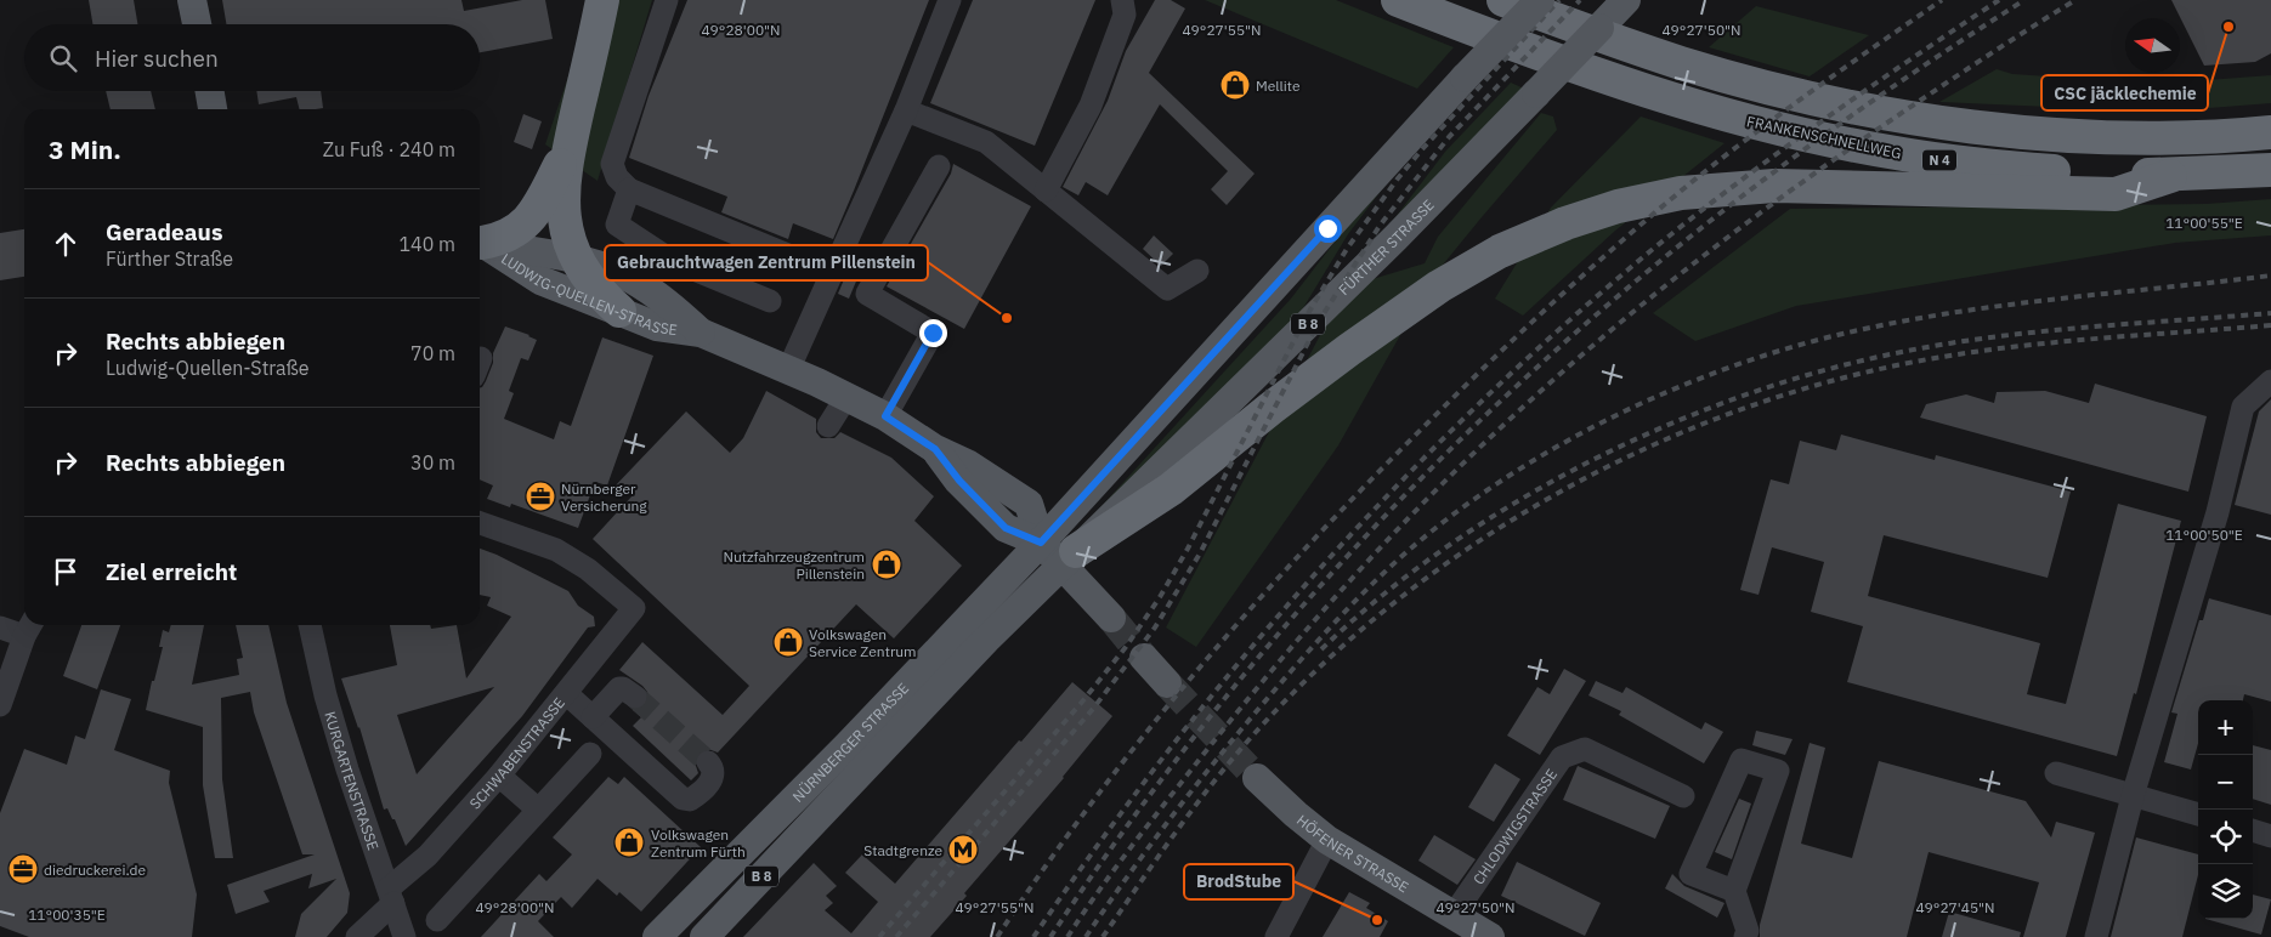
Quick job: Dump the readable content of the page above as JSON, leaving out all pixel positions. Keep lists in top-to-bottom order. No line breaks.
{"streets":{"highway":["FRANKENSCHNELLWEG","N 4"],"main road":["FÜRTHER STRASSE","LUDWIG-QUELLEN-STRASSE","B 8","NÜRNBERGER STRASSE","HÖFENER STRASSE"],"street":["SCHWABENSTRASSE","KURGARTENSTRASSE","CHLODWIGSTRASSE"]},"crossings":[["FÜRTHER STRASSE","NÜRNBERGER STRASSE"],["LUDWIG-QUELLEN-STRASSE","B 8"],["LUDWIG-QUELLEN-STRASSE","NÜRNBERGER STRASSE"],["B 8","NÜRNBERGER STRASSE"],["SCHWABENSTRASSE","KURGARTENSTRASSE"],["CHLODWIGSTRASSE","HÖFENER STRASSE"]],"places":{"other":["CSC jäcklechemie","Gebrauchtwagen Zentrum Pillenstein","BrodStube"],"shop":["Mellite","Nutzfahrzeugzentrum Pillenstein","Volkswagen Service Zentrum","Volkswagen Zentrum Fürth"],"office":["Nürnberger Versicherung","diedruckerei.de"],"metro station":["Stadtgrenze"]},"north":"left","page":{"search":"Hier suchen","heading":["3 Min.","Zu Fuß · 240 m"],"list":[["Geradeaus","Fürther Straße","140 m"],["Rechts abbiegen","Ludwig-Quellen-Straße","70 m"],["Rechts abbiegen","30 m"],"Ziel erreicht"],"map_buttons":["+","−"]},"coordinates":["49°28'00\"N","49°27'55\"N","49°27'50\"N","11°00'55\"E","11°00'50\"E","49°27'45\"N","11°00'35\"E"]}
